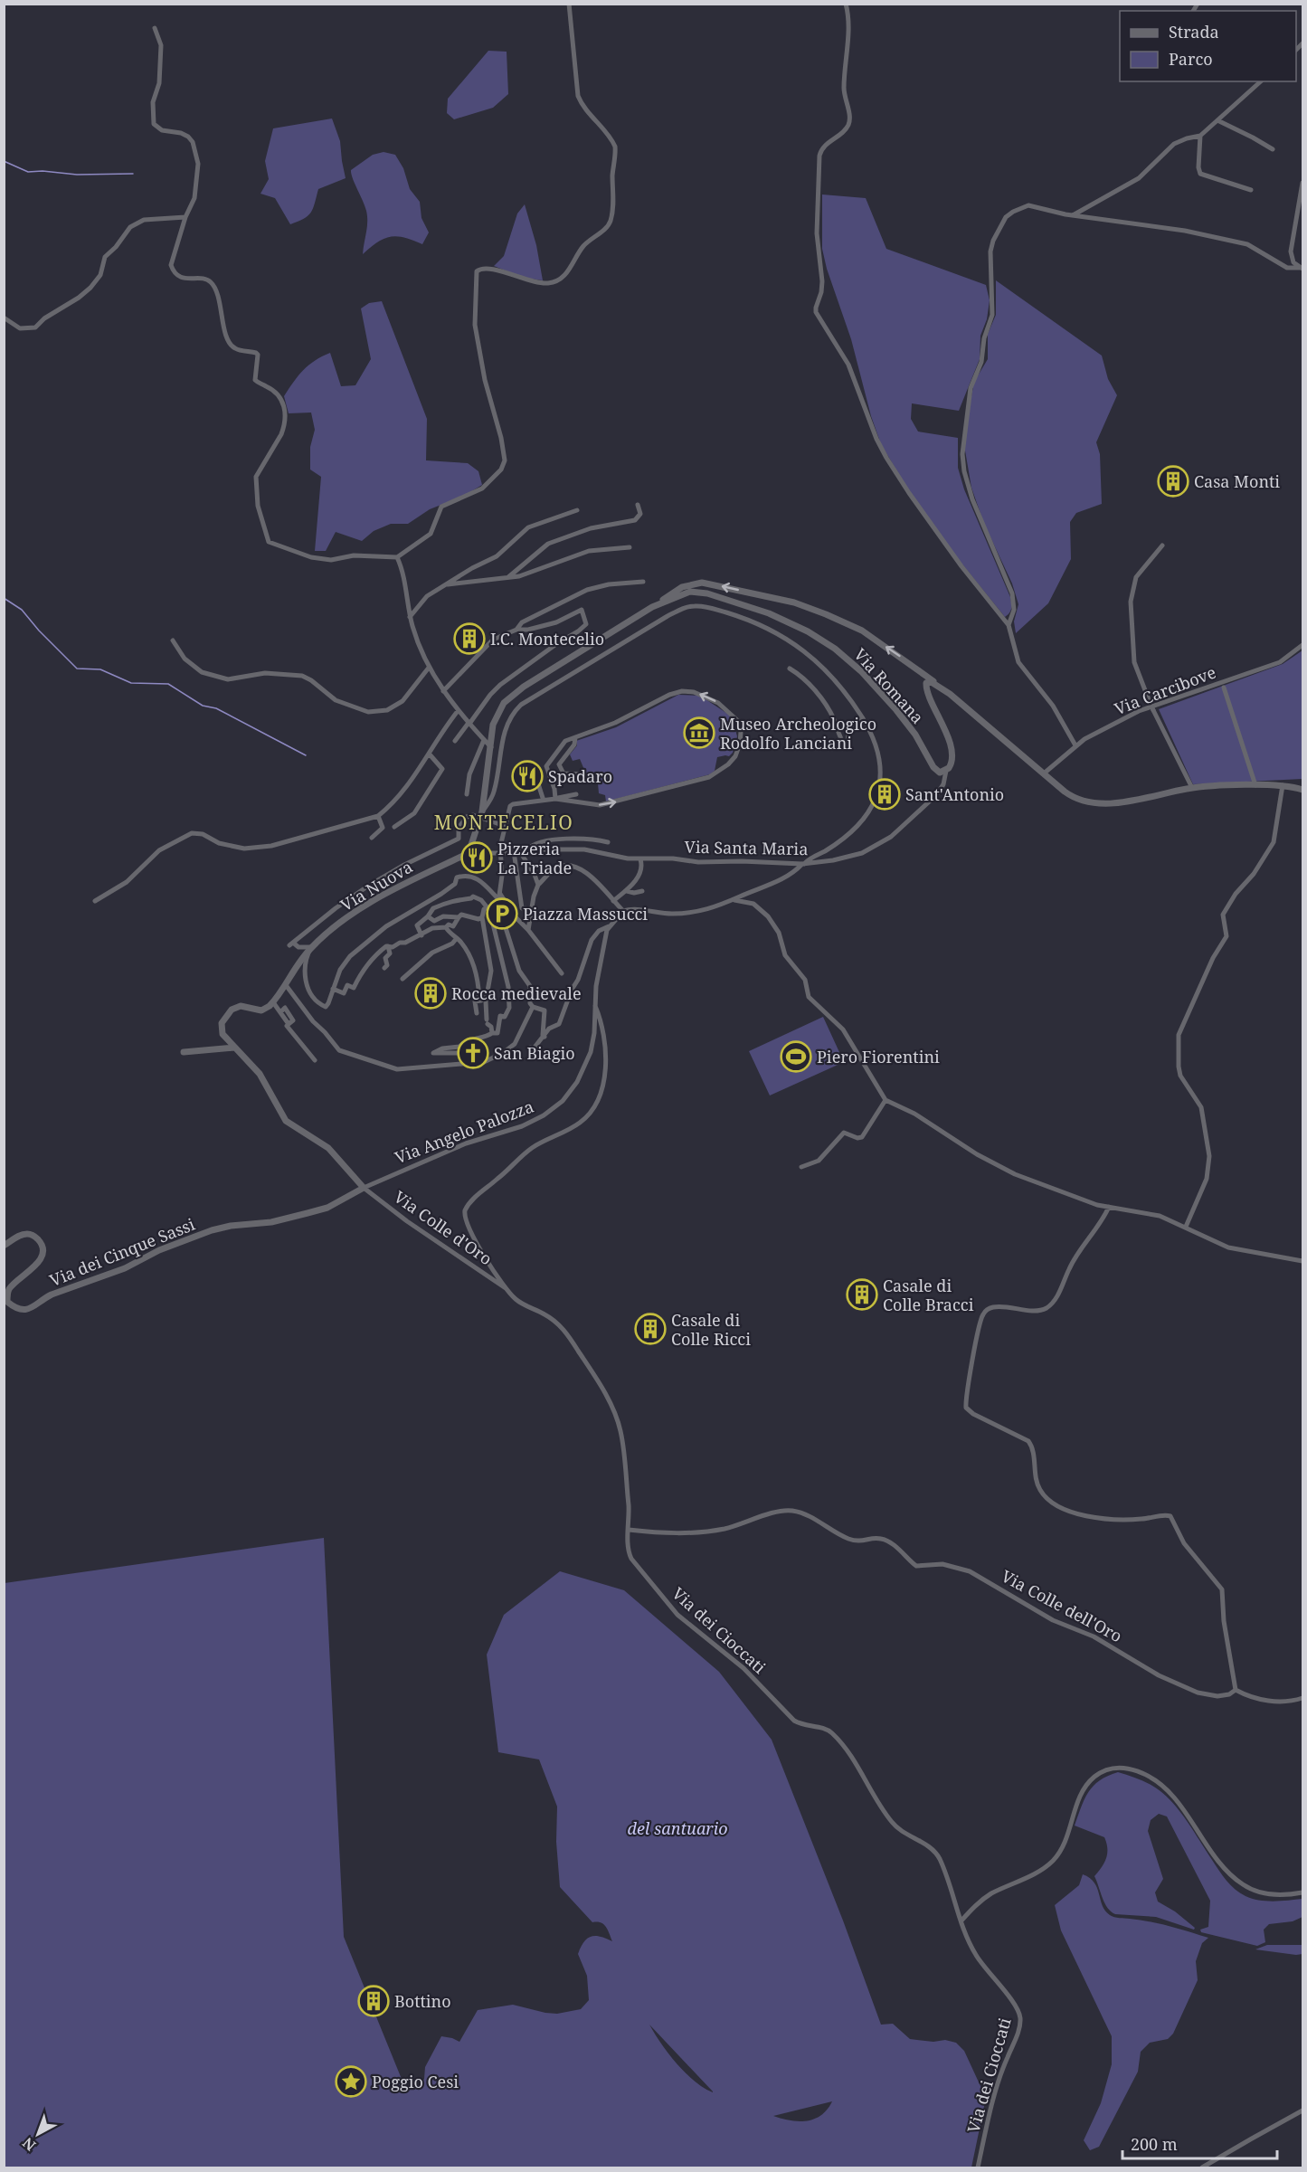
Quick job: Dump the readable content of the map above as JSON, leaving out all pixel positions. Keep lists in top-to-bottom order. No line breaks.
{"streets":{"street":["Via Romana","Via Carcibove","Via Santa Maria","Via Nuova","Via Angelo Palozza","Via Colle d'Oro","Via dei Cinque Sassi","Via Colle dell'Oro","Via dei Cioccati"]},"crossings":[["Via Romana","Via Santa Maria"],["Via Santa Maria","Via Nuova"],["Via Angelo Palozza","Via Colle d'Oro"],["Via Angelo Palozza","Via dei Cinque Sassi"],["Via Angelo Palozza","Via dei Cioccati"],["Via Colle d'Oro","Via dei Cinque Sassi"],["Via Colle d'Oro","Via dei Cioccati"],["Via Colle dell'Oro","Via dei Cioccati"]],"districts":["MONTECELIO"],"parks":["del santuario"],"places":{"building":["Casa Monti","I.C. Montecelio","Sant'Antonio","Rocca medievale","Casale di Colle Bracci","Casale di Colle Ricci","Bottino"],"museum":["Museo Archeologico Rodolfo Lanciani"],"restaurant":["Spadaro","Pizzeria La Triade"],"parking":["Piazza Massucci"],"church":["San Biagio"],"sports":["Piero Fiorentini"],"place":["Poggio Cesi"]},"legend":["Strada","Parco"],"scale_bar":"200 m","north":"bottom left"}
